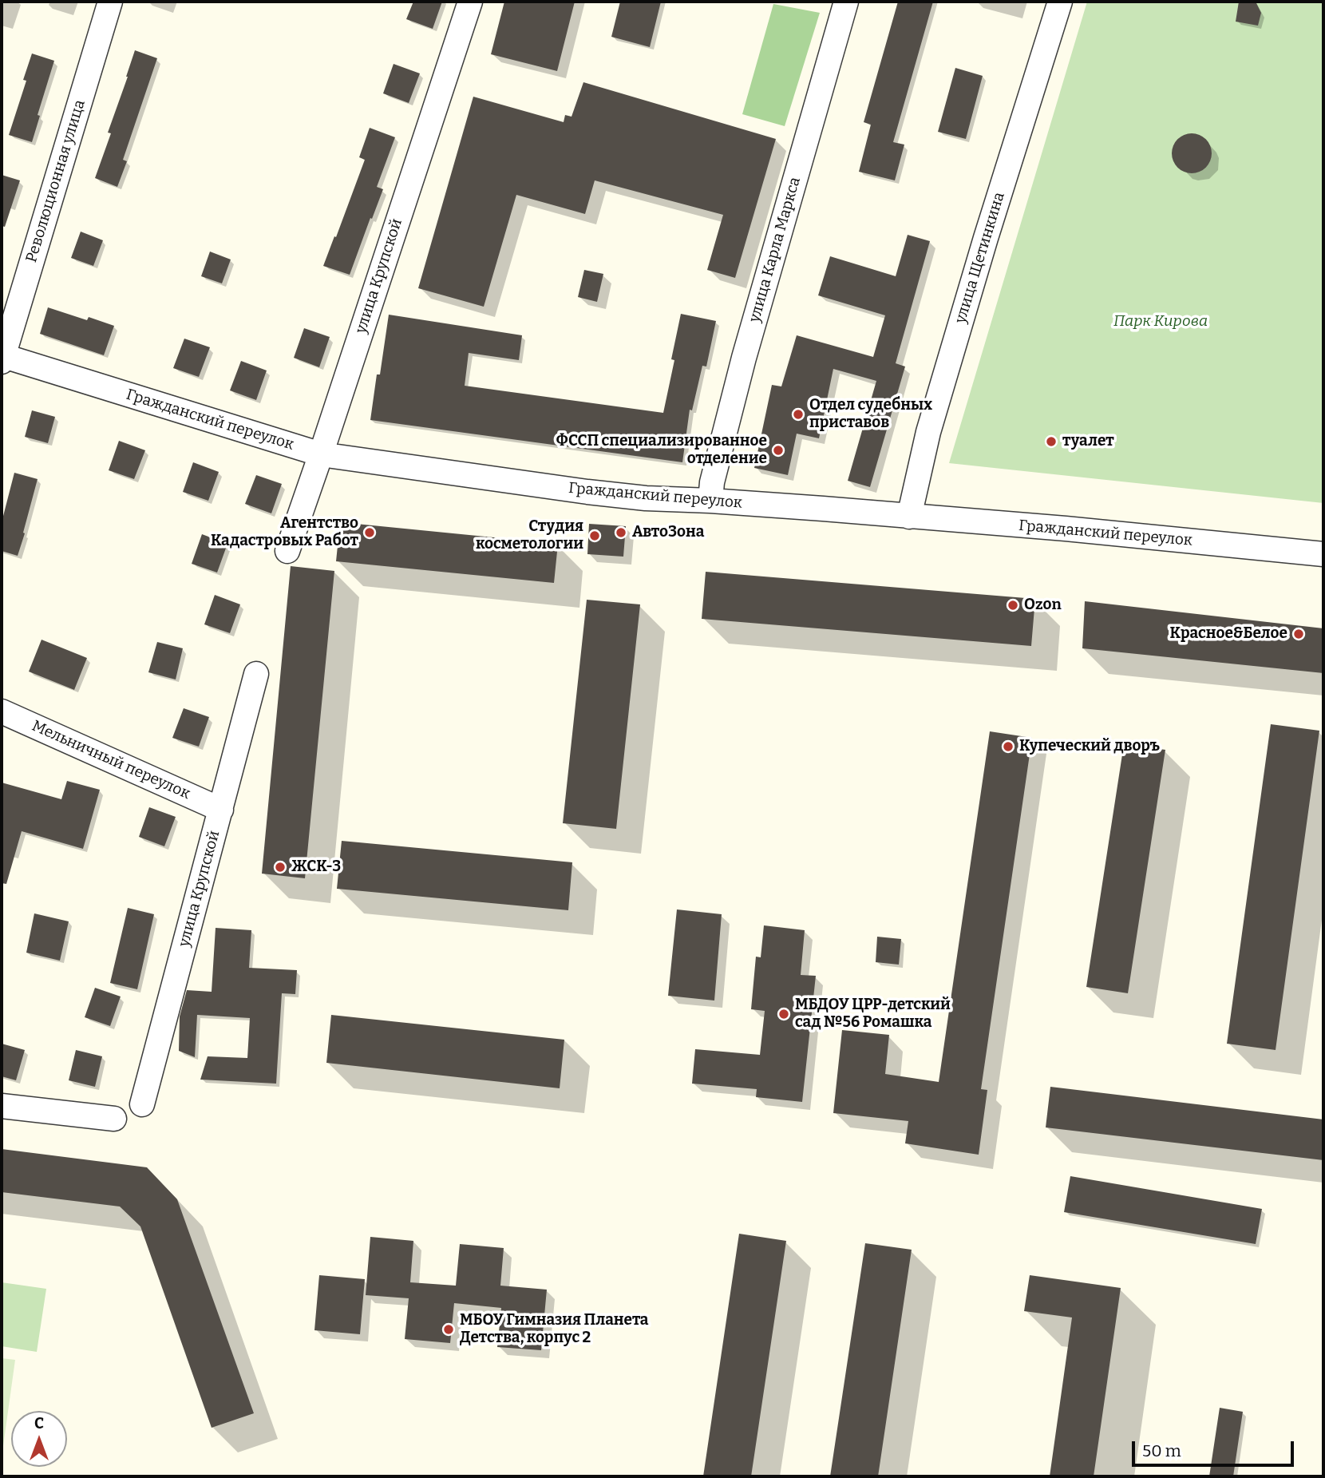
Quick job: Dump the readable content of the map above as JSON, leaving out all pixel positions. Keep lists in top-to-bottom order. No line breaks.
{"streets":{"street":["Революционная улица","улица Карла Маркса","улица Щетинкина","улица Крупской","Гражданский переулок","Мельничный переулок"]},"crossings":[["Революционная улица","Гражданский переулок"],["улица Карла Маркса","Гражданский переулок"],["улица Щетинкина","Гражданский переулок"],["улица Крупской","Гражданский переулок"],["улица Крупской","Мельничный переулок"]],"parks":["Парк Кирова"],"places":["Отдел судебных приставов","туалет","ФССП специализированное отделение","Агентство Кадастровых Работ","АвтоЗона","Студия косметологии","Ozon","Красное&Белое","Купеческий дворъ","ЖСК-3","МБДОУ ЦРР-детский сад №56 Ромашка","МБОУ Гимназия Планета Детства, корпус 2"],"scale_bar":"50 m","north":"top"}
